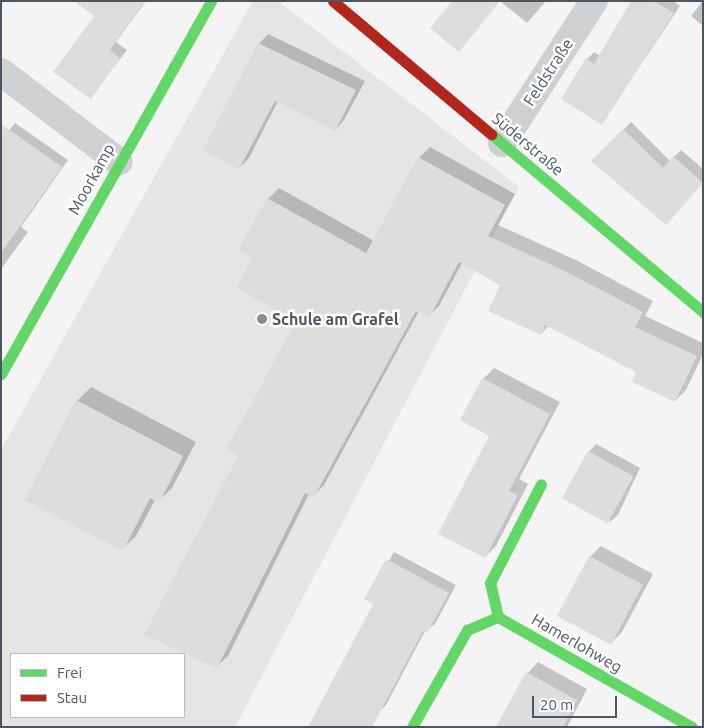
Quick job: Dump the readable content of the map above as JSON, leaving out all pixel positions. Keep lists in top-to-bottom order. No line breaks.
{"streets":{"street":["Feldstraße","Süderstraße","Moorkamp","Hamerlohweg"]},"crossings":[["Feldstraße","Süderstraße"]],"places":["Schule am Grafel"],"legend":["Frei","Stau"],"scale_bar":"20 m"}
